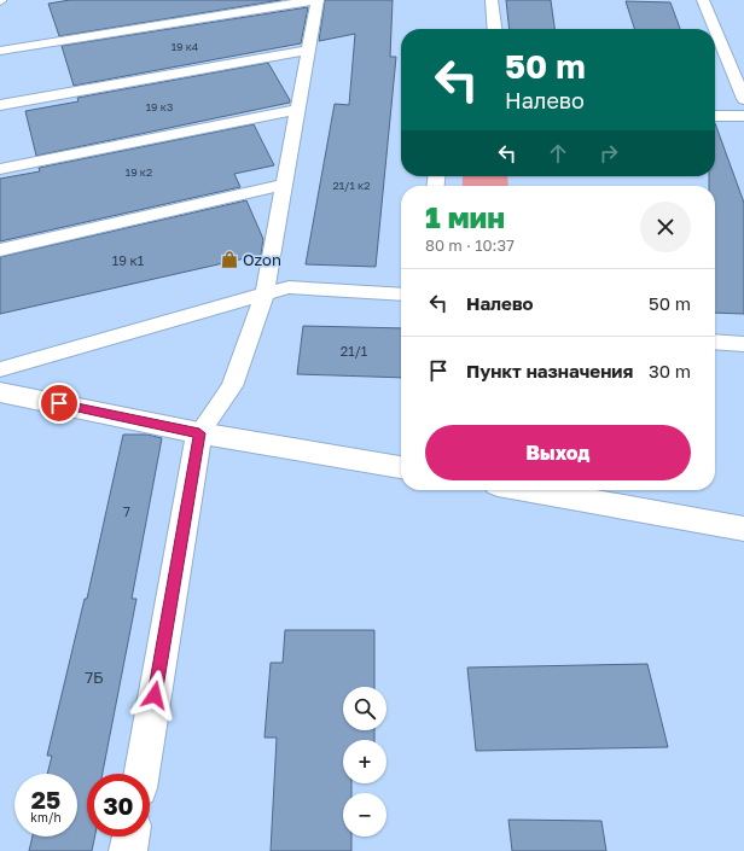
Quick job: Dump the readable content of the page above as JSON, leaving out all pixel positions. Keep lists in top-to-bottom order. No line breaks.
{"places":{"shop":["Ozon"]},"house_numbers":["19 к4","19 к3","19 к2","21/1 к2","19 к1","21/1","7","7Б"],"page":{"turn":["50 m","Налево"],"heading":["1 мин","80 m · 10:37"],"list":[{"name":"Налево","value":"50 m"},{"name":"Пункт назначения","value":"30 m"}],"buttons":"Выход","map_buttons":["+","−"],"speed":"25 km/h","limit":"30"}}
